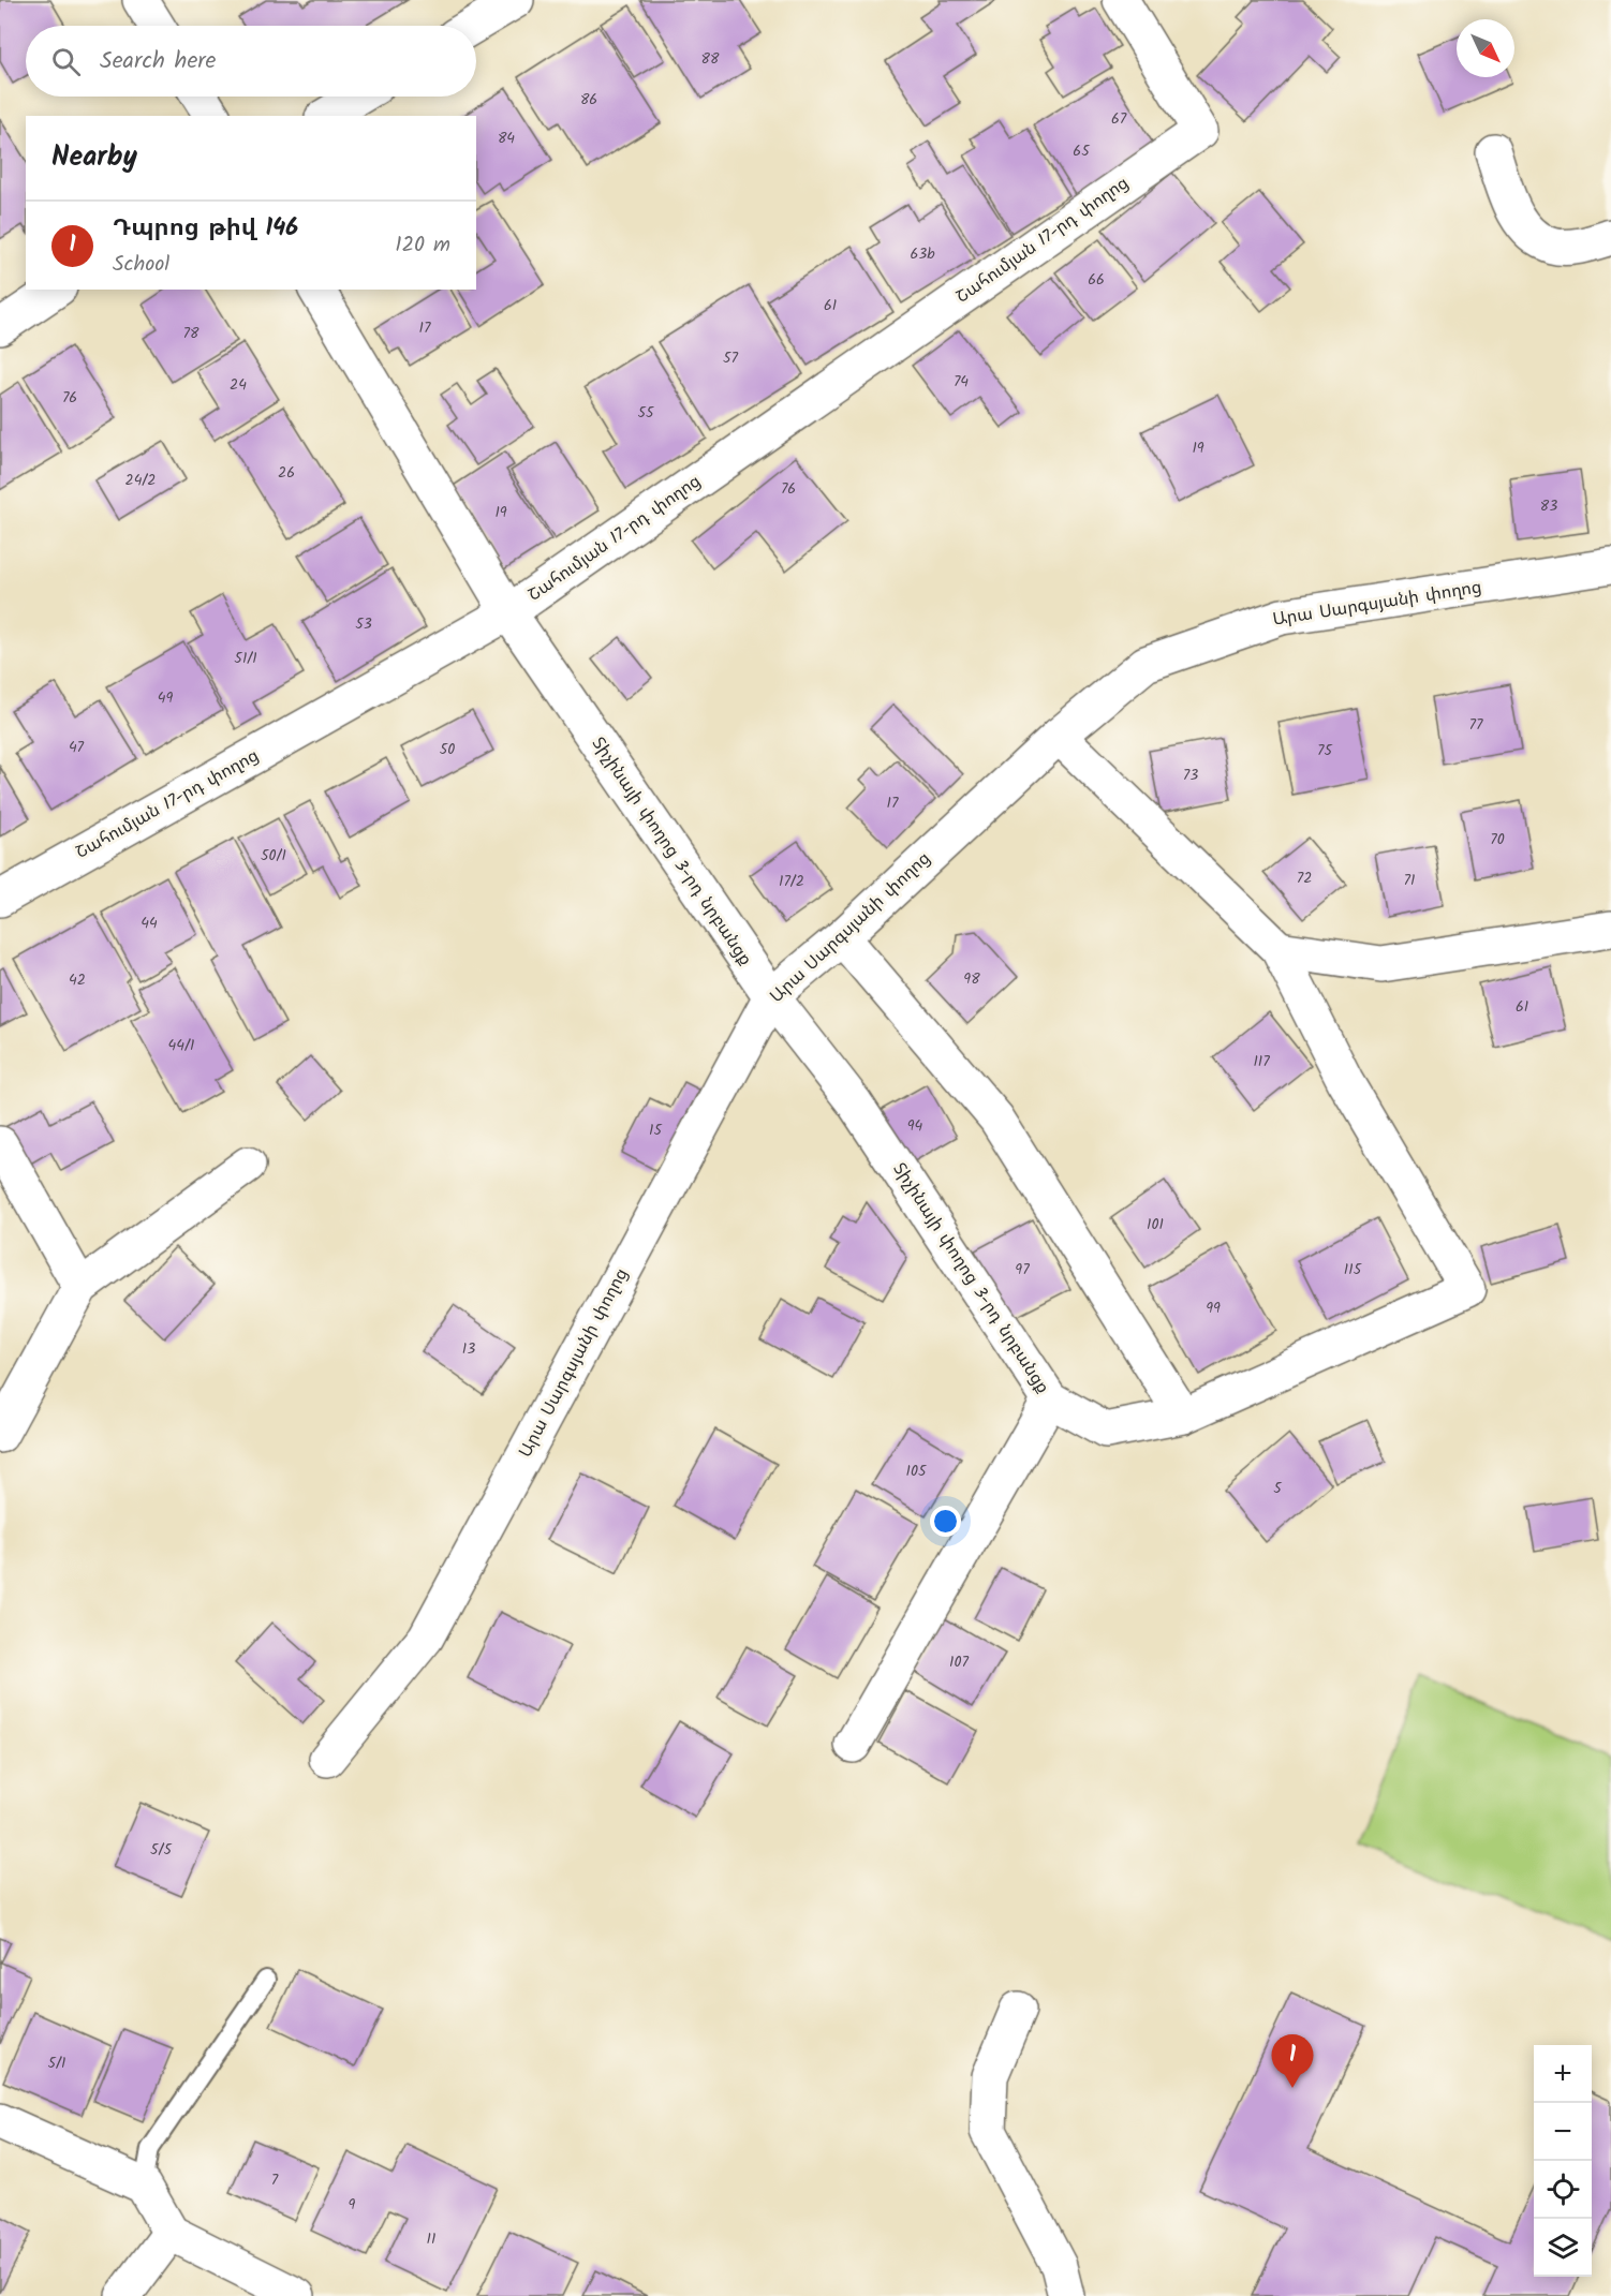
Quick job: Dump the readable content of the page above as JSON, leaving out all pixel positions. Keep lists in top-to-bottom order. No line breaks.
{"streets":{"street":["Շահումյան 17-րդ փողոց","Արա Սարգսյանի փողոց","Տիչինայի փողոց 3-րդ նրբանցք"]},"crossings":[["Շահումյան 17-րդ փողոց","Տիչինայի փողոց 3-րդ նրբանցք"],["Արա Սարգսյանի փողոց","Տիչինայի փողոց 3-րդ նրբանցք"]],"house_numbers":["88","86","67","84","65","63b","66","61","17","78","57","74","24","76","55","19","26","24/2","76","83","19","53","51/1","49","77","47","50","75","73","17","70","50/1","72","71","17/2","44","98","42","61","44/1","117","94","15","101","97","115","99","13","105","5","107","5/5","5/1","7","9","11"],"north":"bottom right","page":{"search":"Search here","heading":"Nearby","list":[{"mark":"1","name":"Դպրոց թիվ 146","note":"School","value":"120 m"}],"pins":"1","map_buttons":["+","−"]}}
